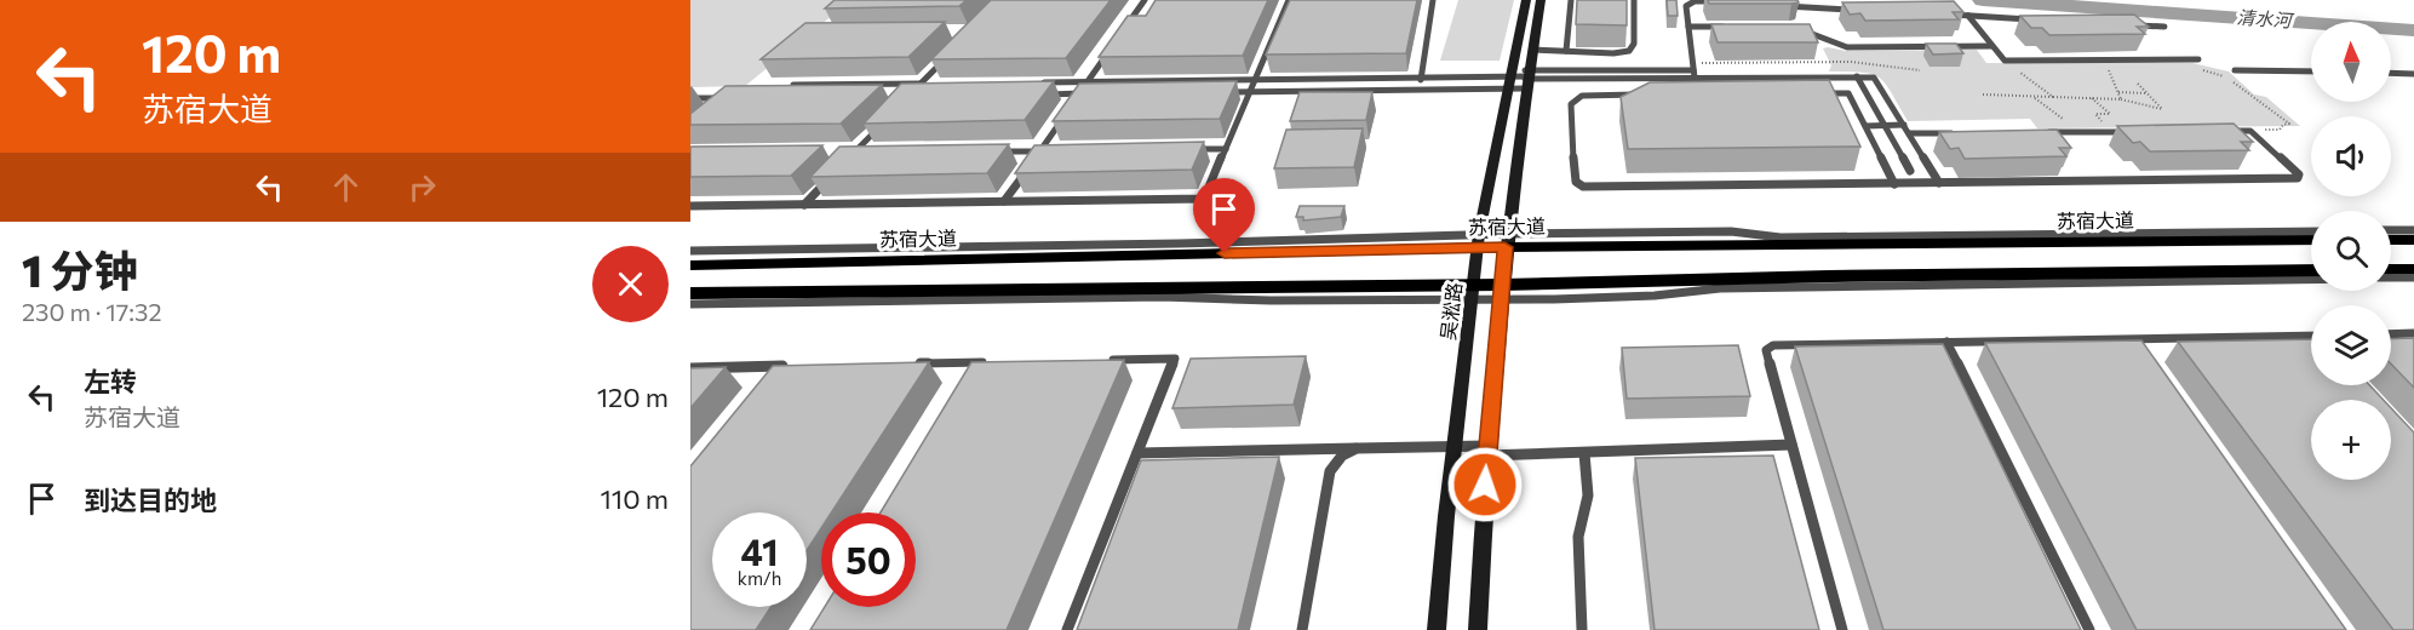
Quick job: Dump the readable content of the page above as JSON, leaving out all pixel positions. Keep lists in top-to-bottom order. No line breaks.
{"streets":{"main road":["苏宿大道","吴淞路"]},"crossings":[["苏宿大道","吴淞路"]],"water":["清水河"],"north":"top","page":{"turn":["120 m","苏宿大道"],"map_buttons":"+","heading":["1 分钟","230 m · 17:32"],"list":[{"name":"左转","note":"苏宿大道","value":"120 m"},{"name":"到达目的地","value":"110 m"}],"speed":"41 km/h","limit":"50"}}
